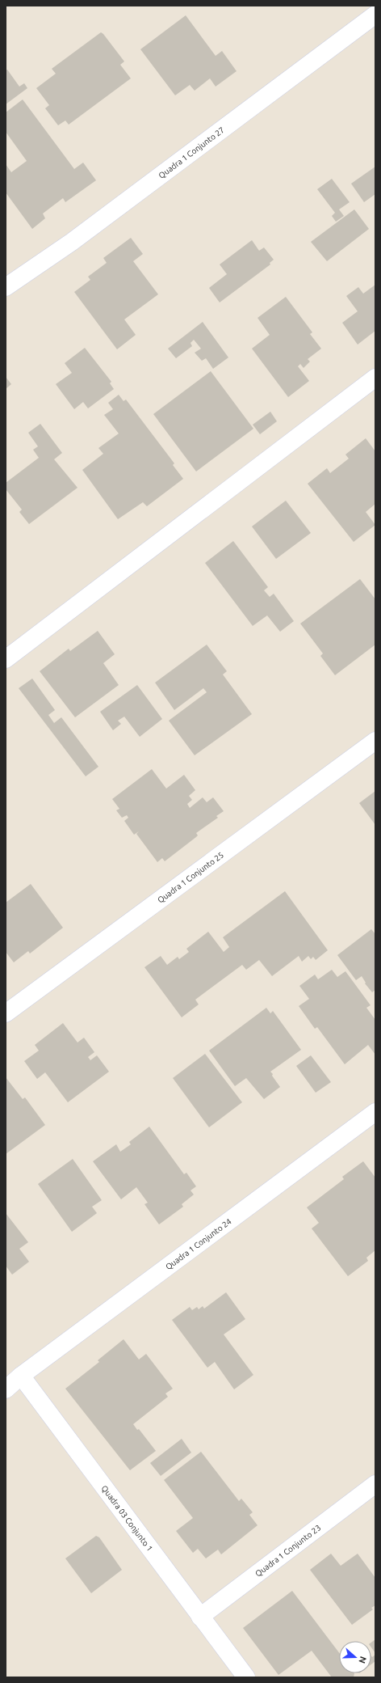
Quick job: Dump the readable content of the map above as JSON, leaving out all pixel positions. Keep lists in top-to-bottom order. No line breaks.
{"streets":{"street":["Quadra 1 Conjunto 27","Quadra 1 Conjunto 25","Quadra 1 Conjunto 24","Quadra 03 Conjunto 1","Quadra 1 Conjunto 23"]},"crossings":[["Quadra 1 Conjunto 24","Quadra 03 Conjunto 1"],["Quadra 03 Conjunto 1","Quadra 1 Conjunto 23"]],"north":"right"}
